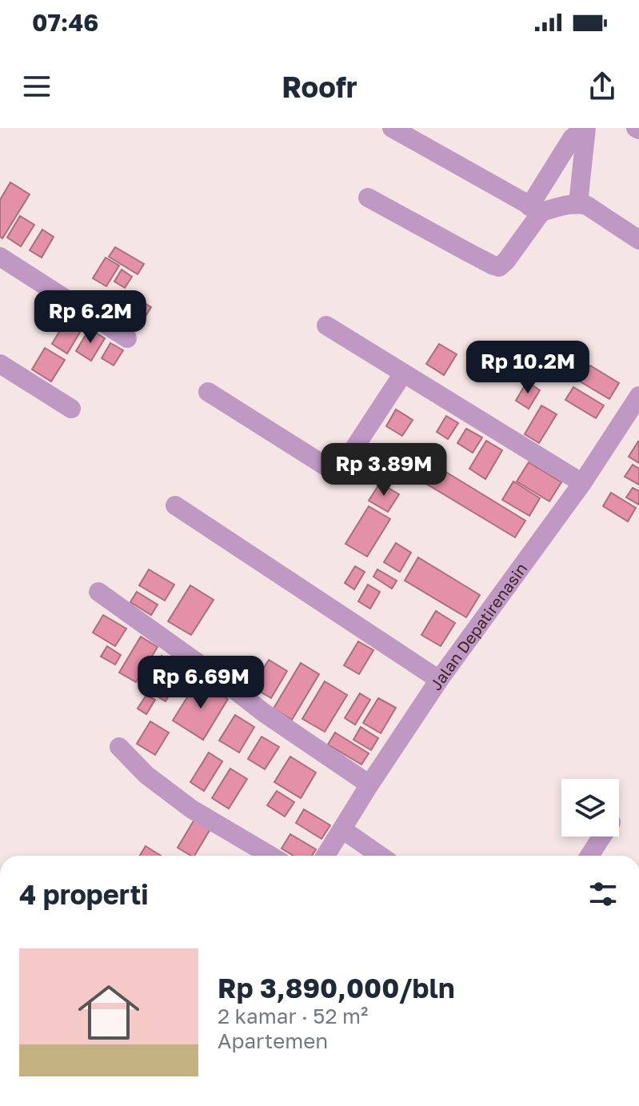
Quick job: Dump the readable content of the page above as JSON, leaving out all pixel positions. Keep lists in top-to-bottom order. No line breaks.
{"streets":{"street":["Jalan Depatirenasin"]},"page":{"status":"07:46","header":"Roofr","price":["Rp 6.2M","Rp 10.2M","Rp 3.89M","Rp 6.69M"],"heading":"4 properti","list":[{"name":"Rp 3,890,000/bln","note":"2 kamar · 52 m² · Apartemen"}]}}
